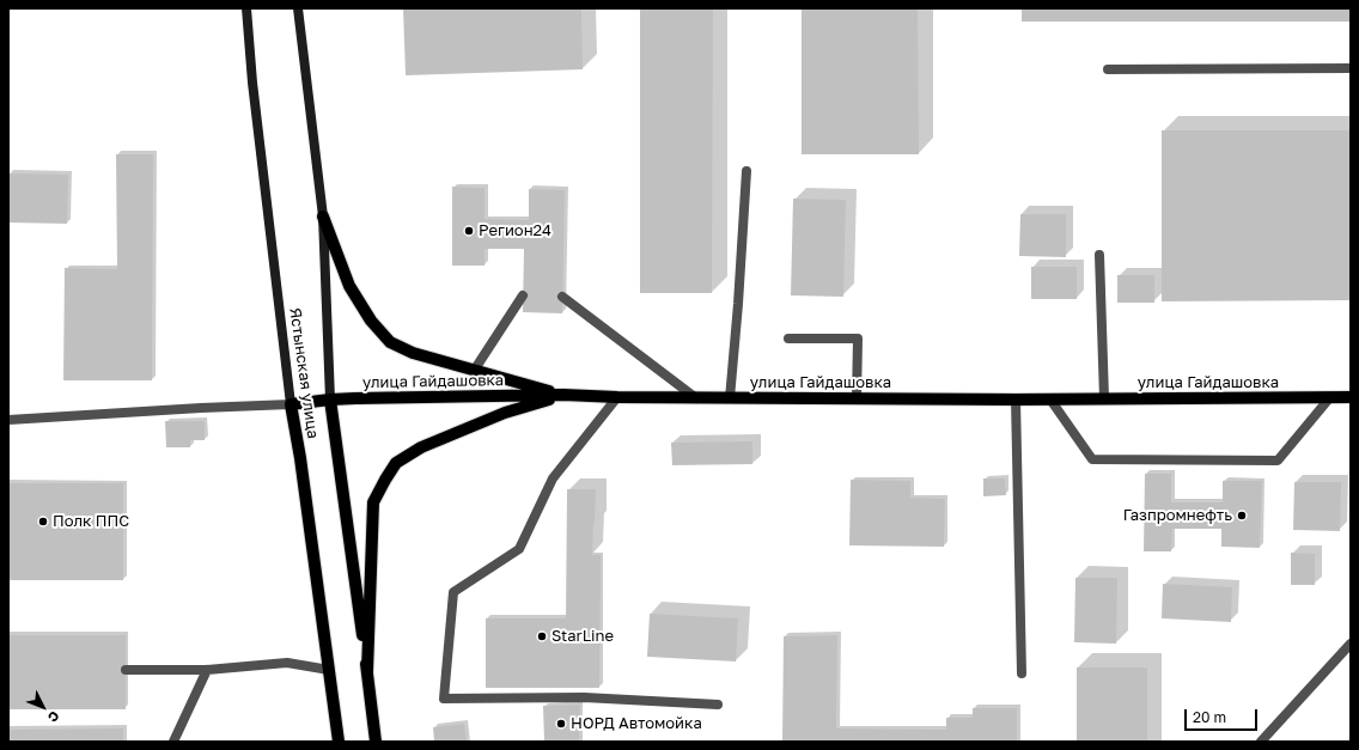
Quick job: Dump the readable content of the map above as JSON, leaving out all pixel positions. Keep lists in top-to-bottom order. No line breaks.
{"streets":{"main road":["Ястынская улица","улица Гайдашовка"]},"crossings":[["Ястынская улица","улица Гайдашовка"]],"places":["Регион24","Газпромнефть","Полк ППС","StarLine","НОРД Автомойка"],"scale_bar":"20 m","north":"bottom right"}
